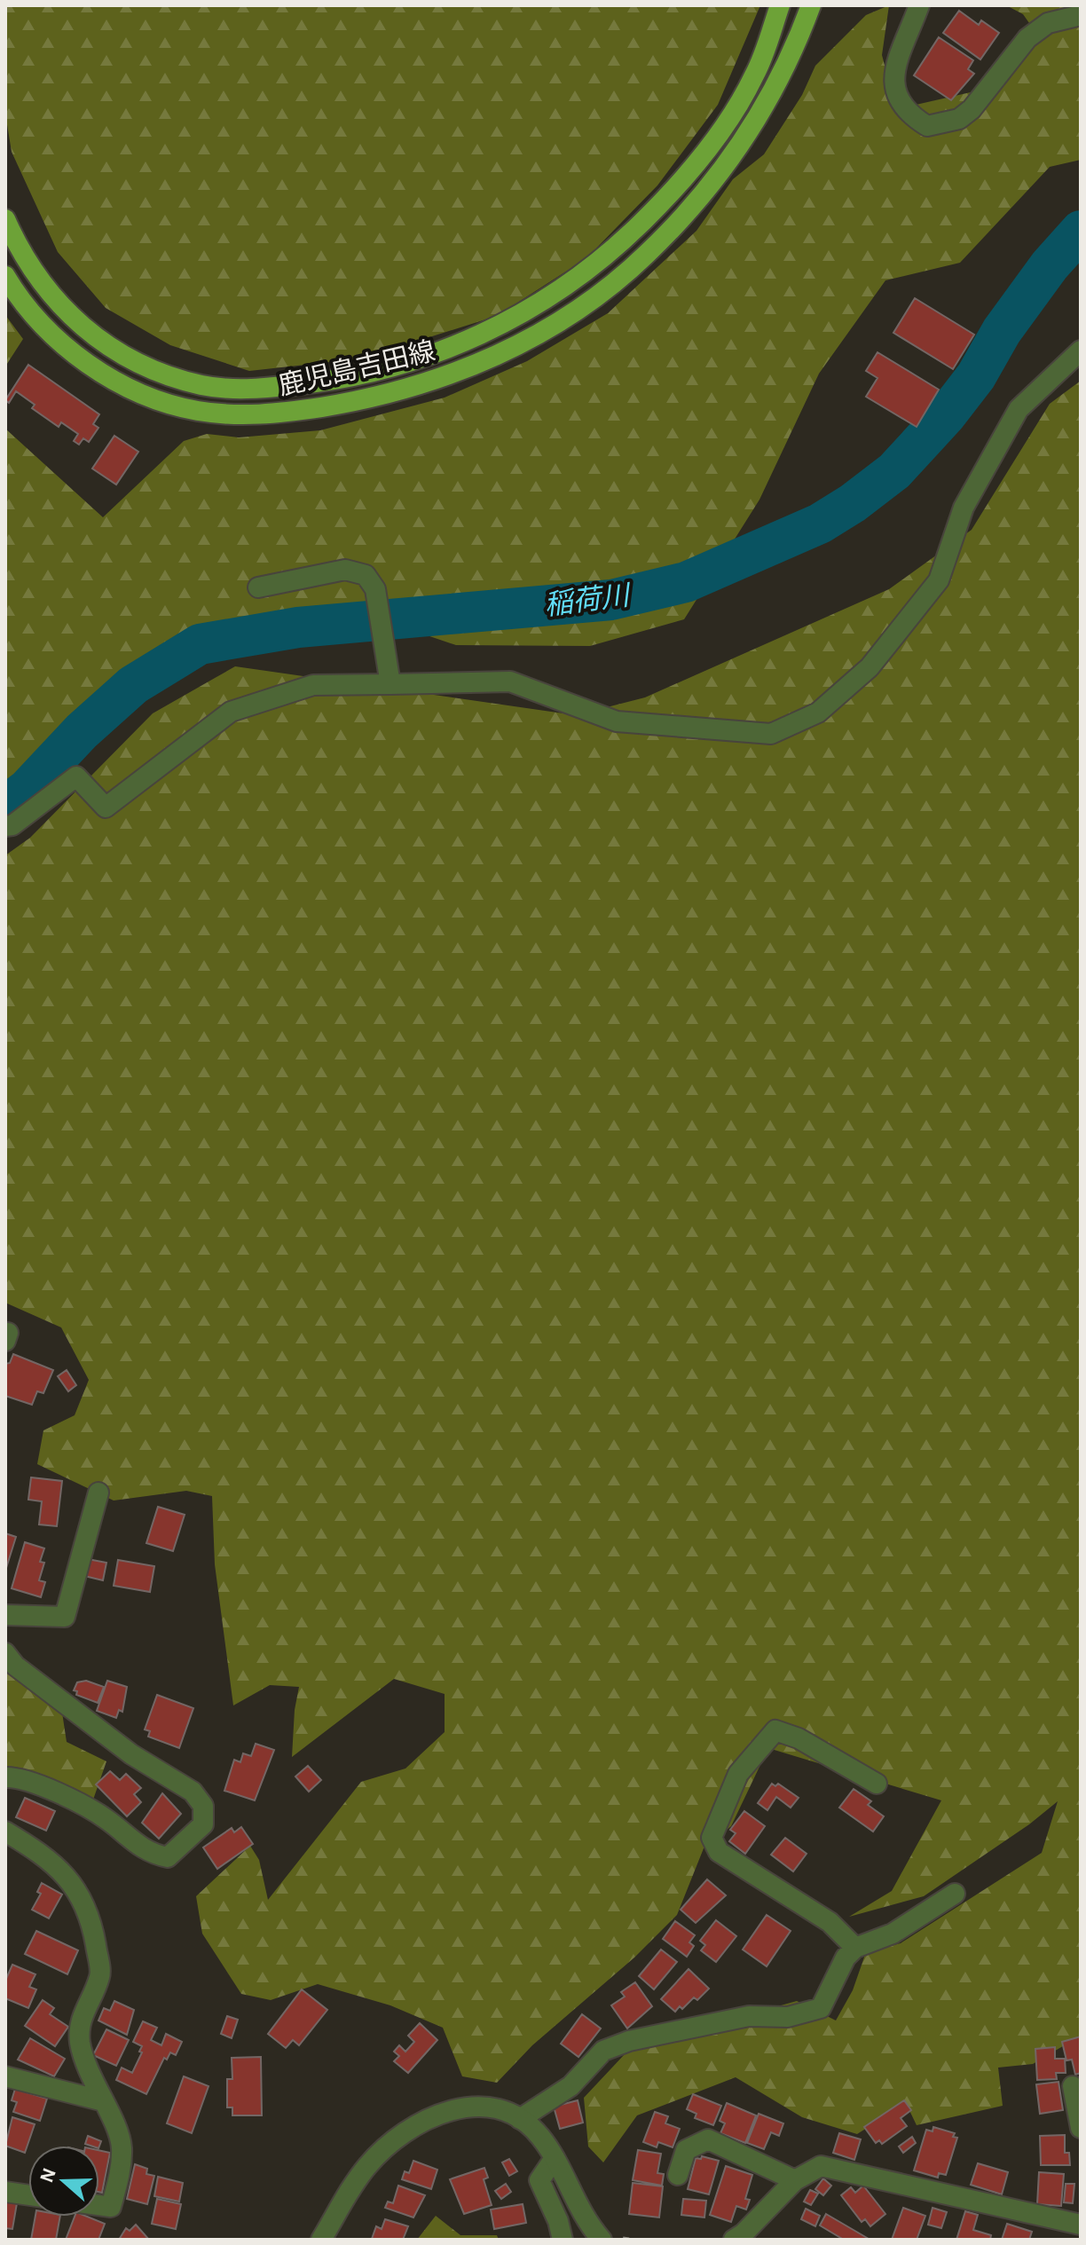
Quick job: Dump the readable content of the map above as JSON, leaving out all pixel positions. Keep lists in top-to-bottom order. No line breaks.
{"streets":{"main road":["鹿児島吉田線"]},"water":["稲荷川"],"north":"left"}
